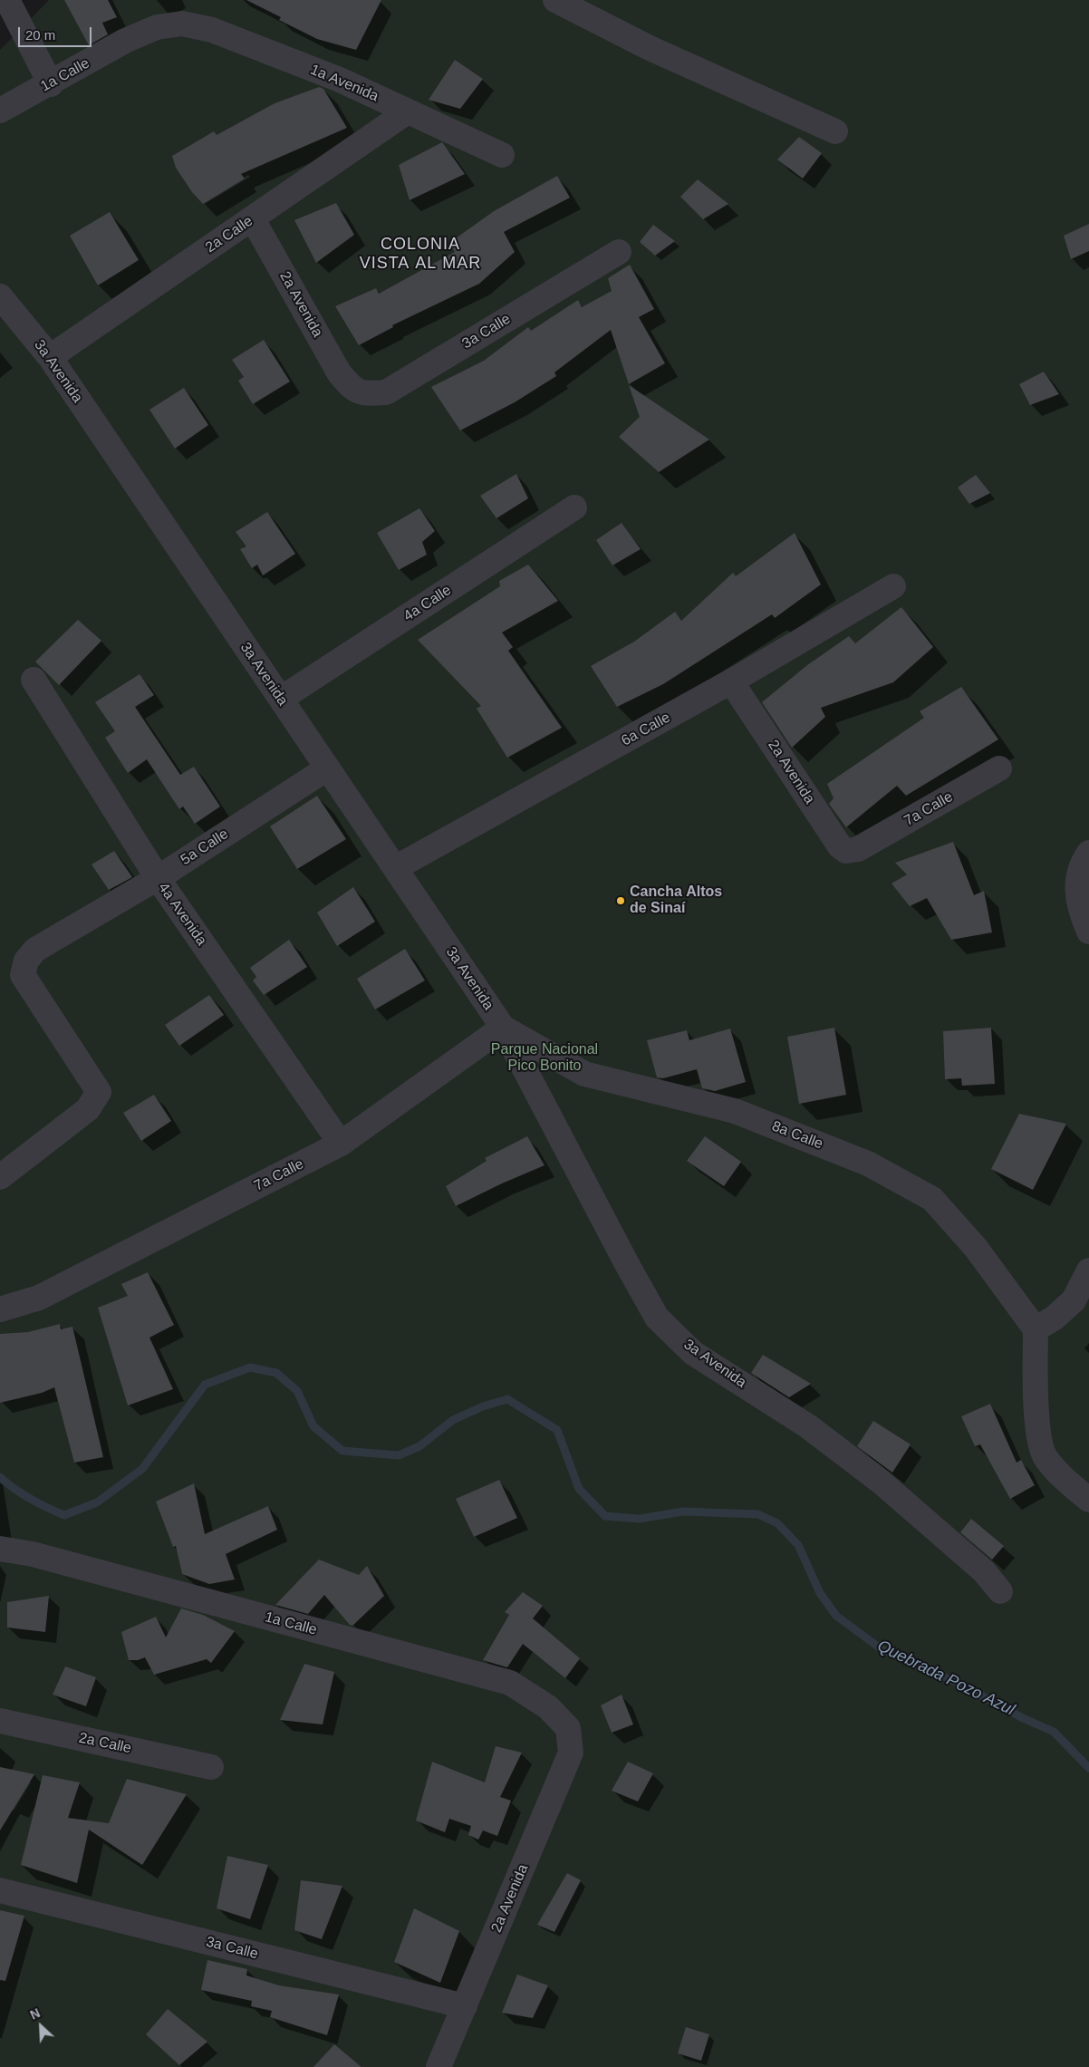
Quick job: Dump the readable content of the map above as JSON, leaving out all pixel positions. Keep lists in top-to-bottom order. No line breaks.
{"streets":{"street":["1a Calle","1a Avenida","2a Calle","2a Avenida","3a Calle","3a Avenida","4a Calle","6a Calle","7a Calle","5a Calle","4a Avenida","8a Calle"]},"crossings":[["1a Calle","1a Avenida"],["1a Calle","2a Avenida"],["1a Avenida","2a Calle"],["2a Calle","2a Avenida"],["2a Calle","3a Avenida"],["2a Avenida","3a Calle"],["2a Avenida","6a Calle"],["2a Avenida","7a Calle"],["3a Avenida","4a Calle"],["3a Avenida","6a Calle"],["3a Avenida","7a Calle"],["3a Avenida","5a Calle"],["3a Avenida","8a Calle"],["7a Calle","4a Avenida"],["7a Calle","8a Calle"],["5a Calle","4a Avenida"]],"districts":["COLONIA VISTA AL MAR"],"water":["Quebrada Pozo Azul"],"parks":["Parque Nacional Pico Bonito"],"places":["Cancha Altos de Sinaí"],"scale_bar":"20 m","north":"top left"}
